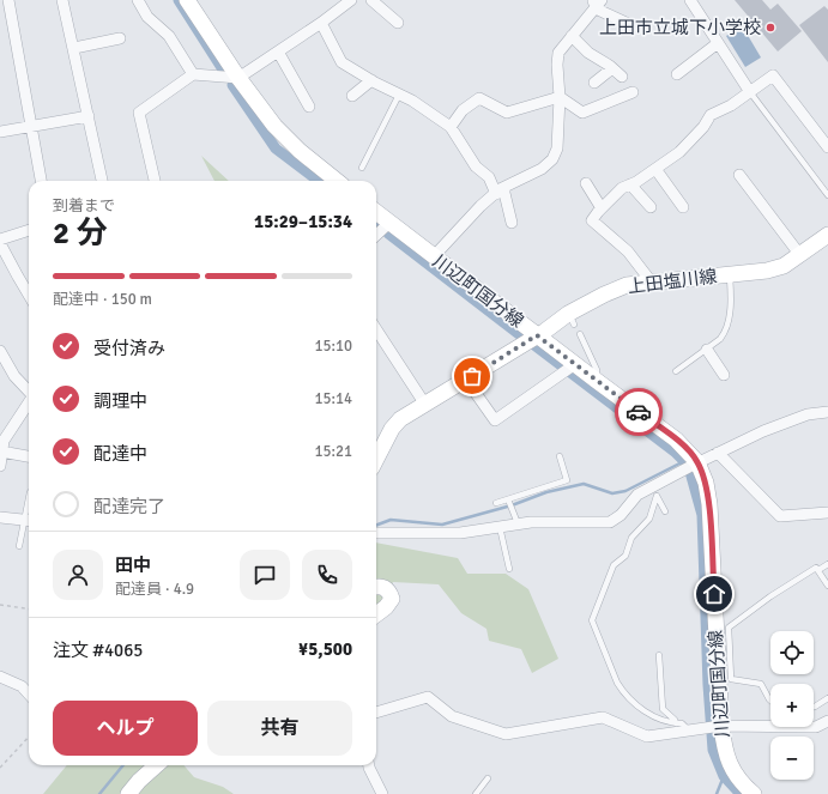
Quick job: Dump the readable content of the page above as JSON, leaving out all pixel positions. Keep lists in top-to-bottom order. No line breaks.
{"streets":{"street":["上田塩川線","川辺町国分線"]},"crossings":[["上田塩川線","川辺町国分線"]],"places":["上田市立城下小学校"],"page":{"heading":["2 分","到着まで","15:29–15:34"],"panel":["田中","配達員 · 4.9","注文 #4065","¥5,500"],"bar":"配達中 · 150 m","list":[["受付済み","15:10"],["調理中","15:14"],["配達中","15:21"],"配達完了"],"map_buttons":["+","−"],"buttons":["ヘルプ","共有"]}}
